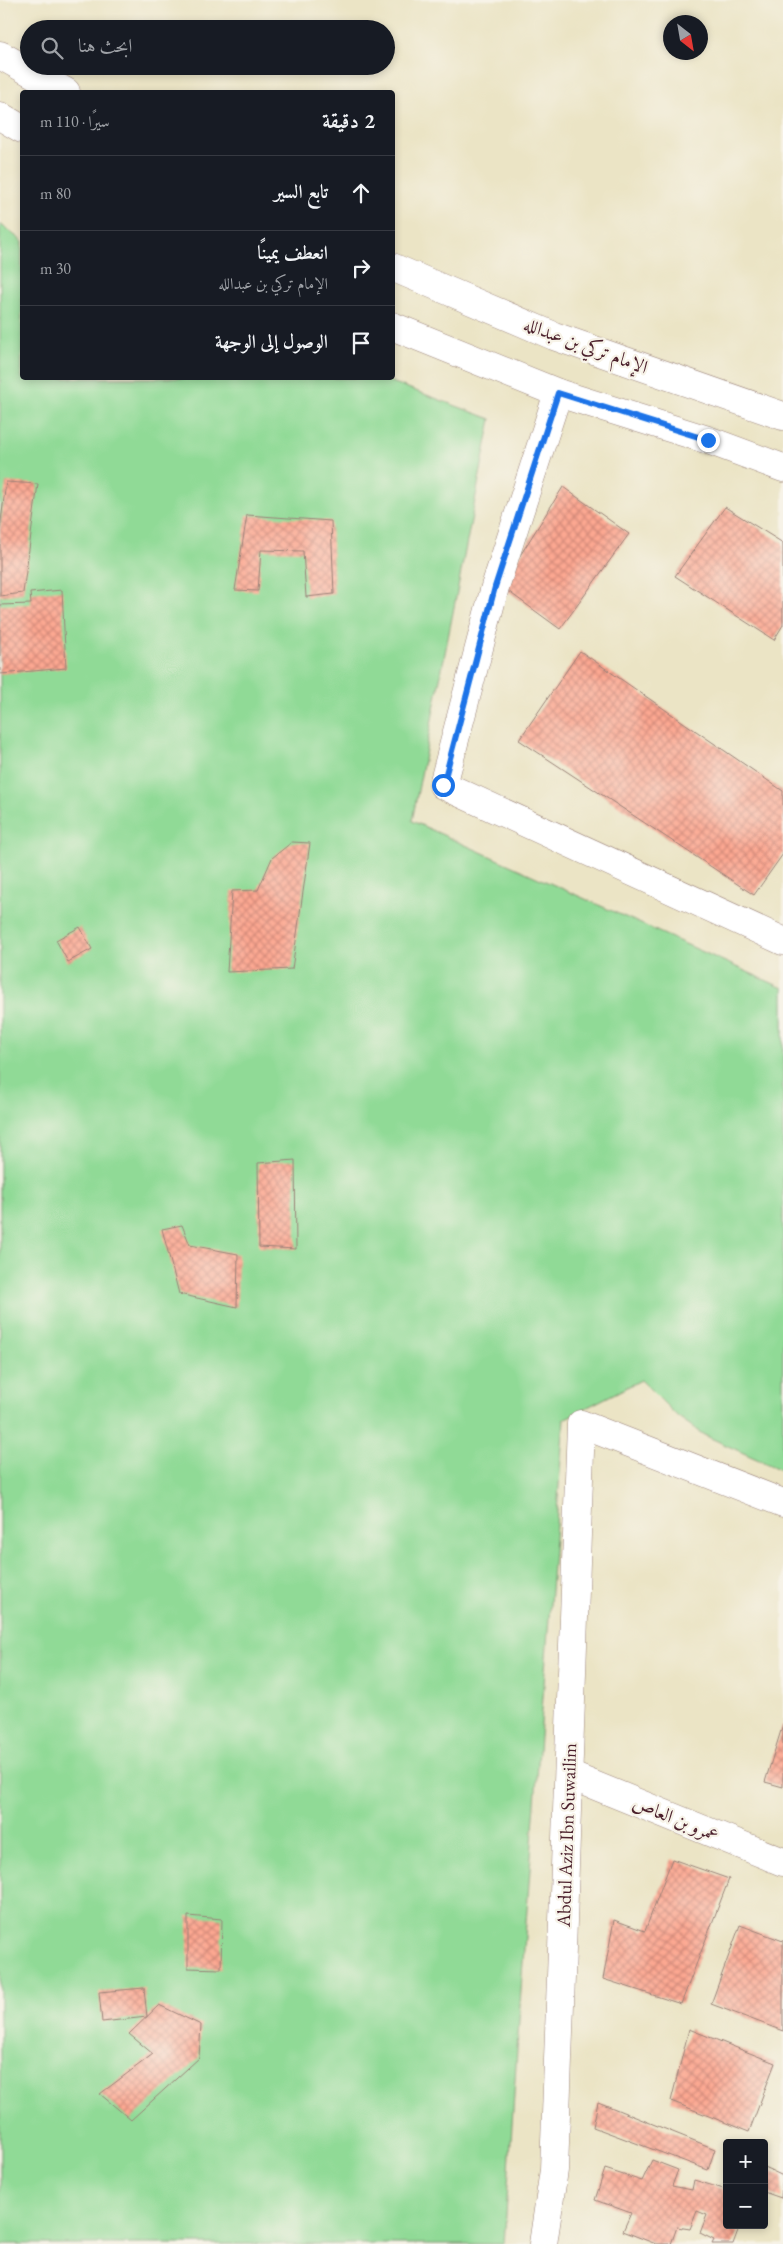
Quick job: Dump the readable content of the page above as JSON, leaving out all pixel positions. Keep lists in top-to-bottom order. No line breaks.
{"streets":{"street":["الإمام تركي بن عبدالله","عمرو بن العاص","Abdul Aziz Ibn Suwailim"]},"crossings":[["عمرو بن العاص","Abdul Aziz Ibn Suwailim"]],"north":"bottom right","page":{"search":"ابحث هنا","heading":["2 دقيقة","سيرًا · 110 m"],"list":[["تابع السير","80 m"],["انعطف يمينًا","الإمام تركي بن عبدالله","30 m"],"الوصول إلى الوجهة"],"map_buttons":["+","−"]}}
